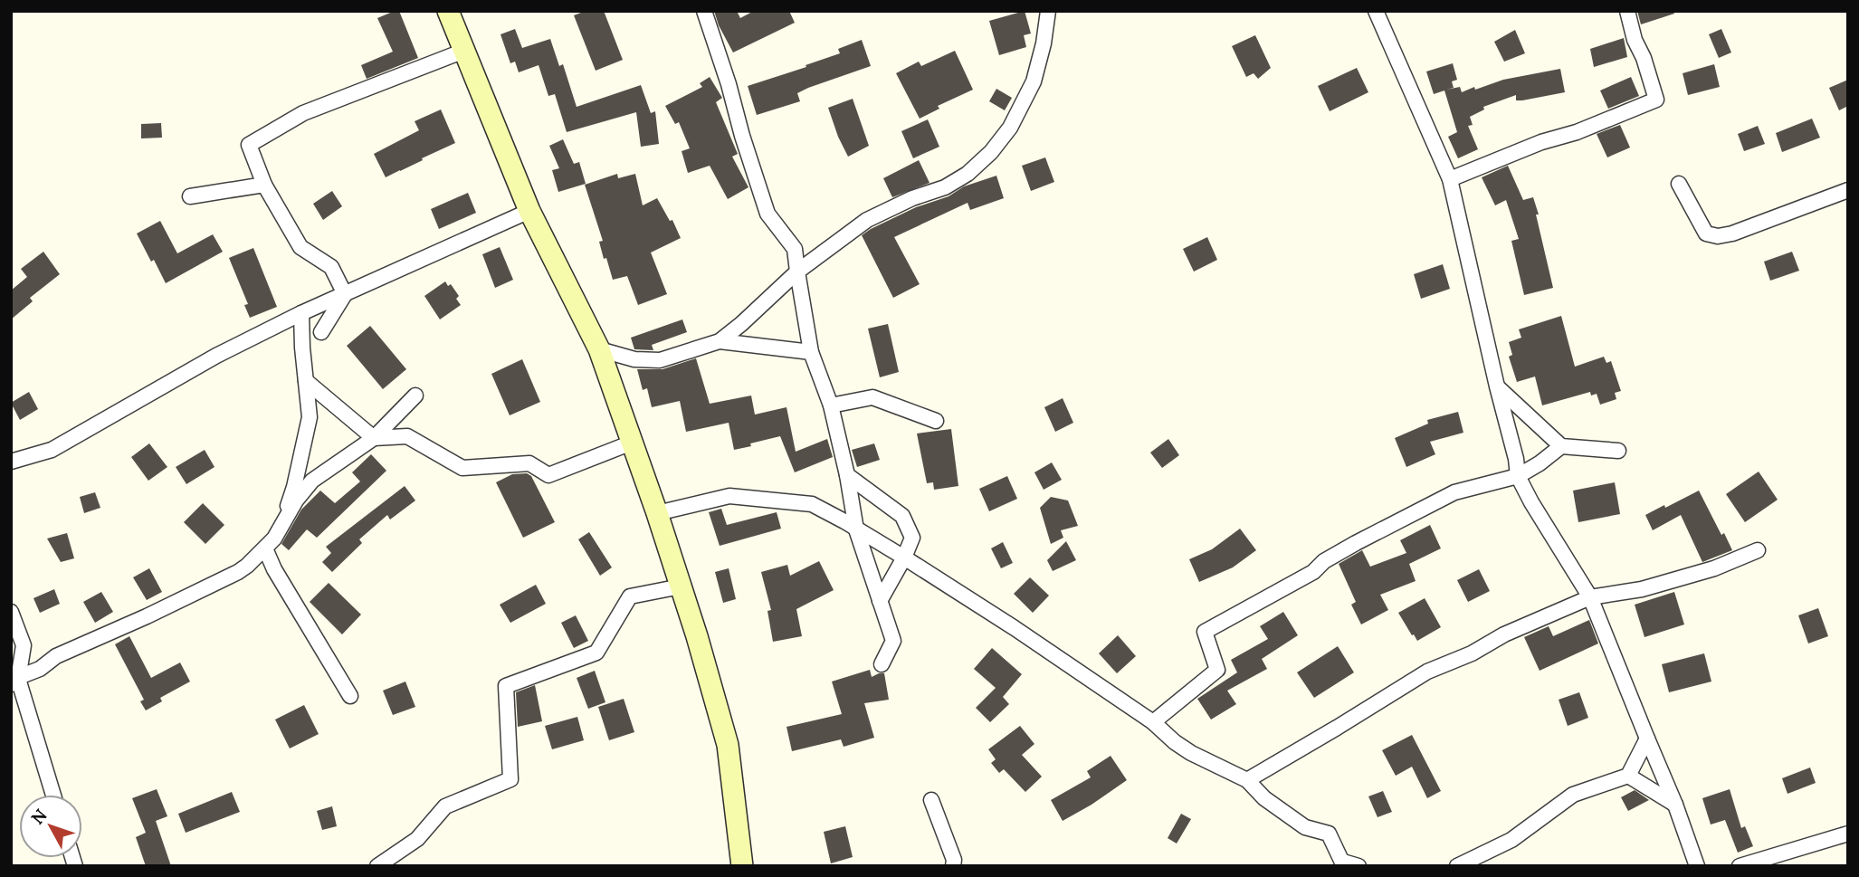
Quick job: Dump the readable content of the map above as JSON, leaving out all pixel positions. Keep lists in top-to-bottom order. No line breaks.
{"north":"top left"}
